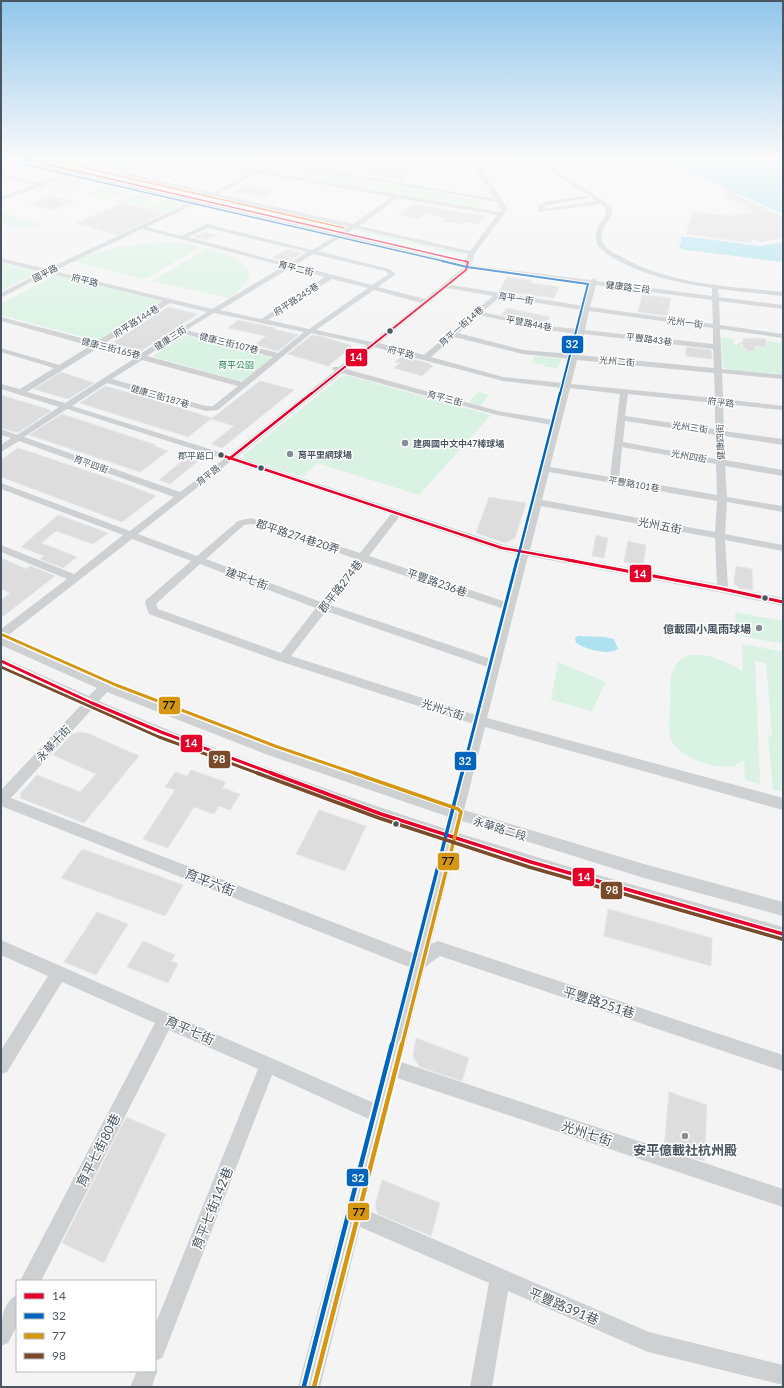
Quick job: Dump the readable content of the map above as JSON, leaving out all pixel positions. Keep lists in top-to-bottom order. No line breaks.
{"streets":{"street":["育平二街","國平路","府平路","健康路三段","育平一街","府平路245巷","府平路144巷","光州一街","平豐路44巷","育平一街14巷","健康三街","平豐路43巷","健康三街107巷","健康三街165巷","光州二街","健康三街187巷","育平三街","光州三街","健康四街","光州四街","育平四街","育平路","平豐路101巷","光州五街","郡平路274巷20弄","建平七街","平豐路236巷","郡平路274巷","光州六街","永華十街","永華路二段","育平六街","平豐路251巷","育平七街","光州七街","育平七街80巷","育平七街142巷","平豐路391巷"]},"crossings":[["育平二街","國平路"],["育平二街","府平路245巷"],["育平二街","健康三街"],["育平二街","育平路"],["國平路","府平路"],["府平路","府平路245巷"],["府平路","府平路144巷"],["府平路","育平一街14巷"],["府平路","健康三街"],["府平路","健康四街"],["府平路","育平路"],["健康路三段","健康三街"],["健康路三段","健康四街"],["健康路三段","育平路"],["育平一街","光州一街"],["育平一街","育平一街14巷"],["育平一街","育平路"],["府平路144巷","健康三街165巷"],["光州一街","健康四街"],["平豐路44巷","育平一街14巷"],["平豐路44巷","平豐路43巷"],["育平一街14巷","光州二街"],["健康三街","健康三街107巷"],["健康三街","健康三街165巷"],["健康三街","健康三街187巷"],["健康三街","育平四街"],["平豐路43巷","健康四街"],["健康三街165巷","健康三街187巷"],["光州二街","健康四街"],["育平三街","育平路"],["光州三街","健康四街"],["健康四街","光州四街"],["健康四街","平豐路101巷"],["健康四街","光州五街"],["育平四街","育平路"],["育平路","建平七街"],["郡平路274巷20弄","建平七街"],["郡平路274巷20弄","平豐路236巷"],["郡平路274巷20弄","郡平路274巷"],["郡平路274巷20弄","光州六街"],["建平七街","郡平路274巷"],["平豐路236巷","郡平路274巷"],["郡平路274巷","光州六街"],["永華十街","永華路二段"],["永華十街","育平六街"],["育平六街","平豐路251巷"],["育平七街","育平七街80巷"],["育平七街","育平七街142巷"]],"parks":["育平公園"],"places":["建興國中文中47棒球場","育平里網球場","郡平路口","億載國小風雨球場","安平億載社杭州殿"],"lines":["transit line 14","transit line 32","transit line 77","transit line 98"],"legend":["14","32","77","98"]}
